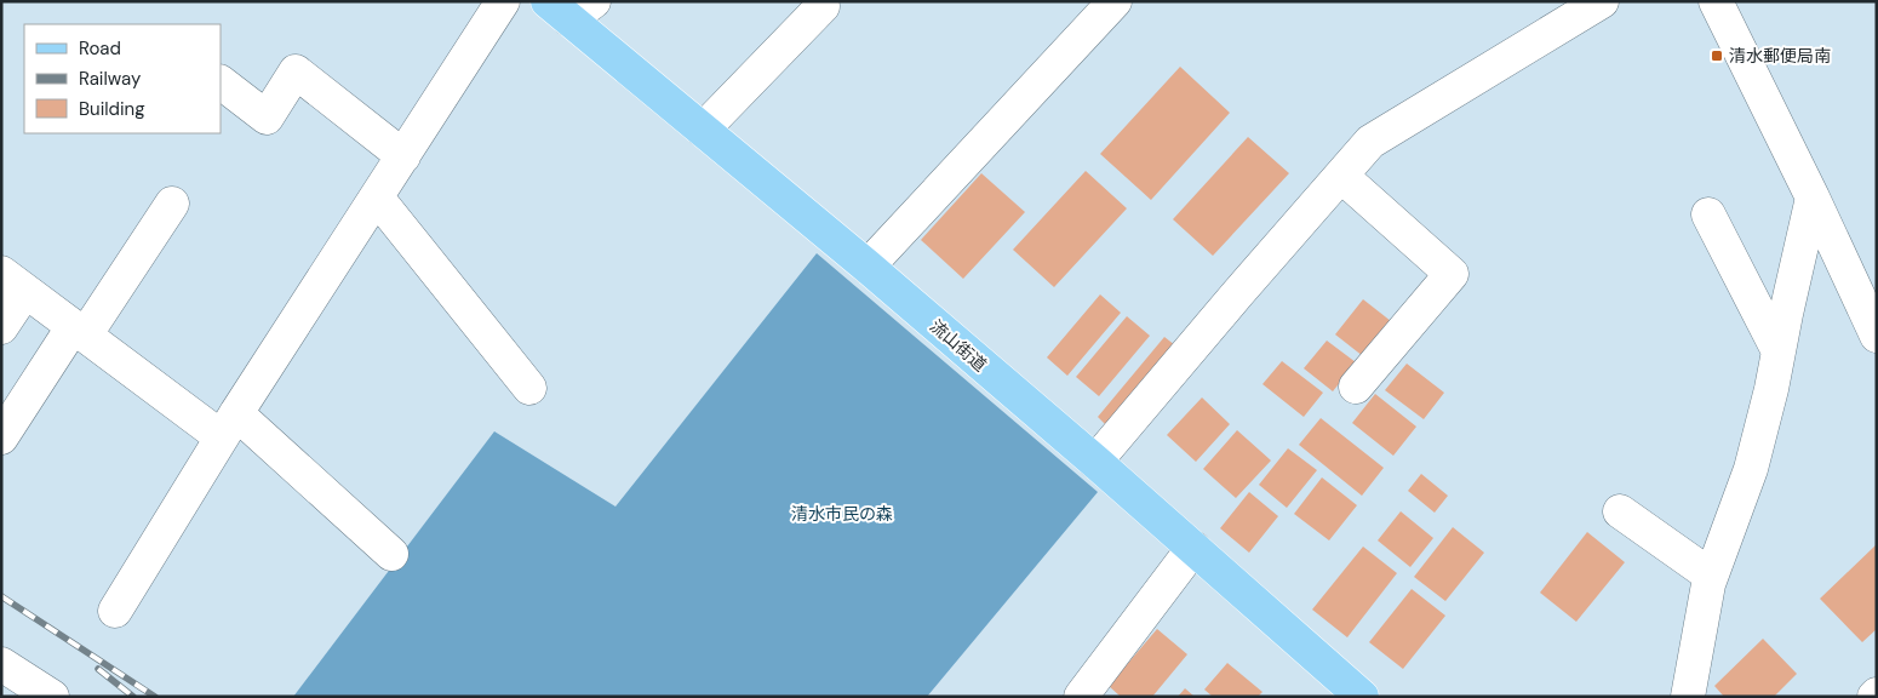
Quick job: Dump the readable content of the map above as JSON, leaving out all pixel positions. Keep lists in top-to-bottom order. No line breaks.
{"streets":{"main road":["流山街道"]},"parks":["清水市民の森"],"places":{"transit":["清水郵便局南"]},"legend":["Road","Railway","Building"]}
